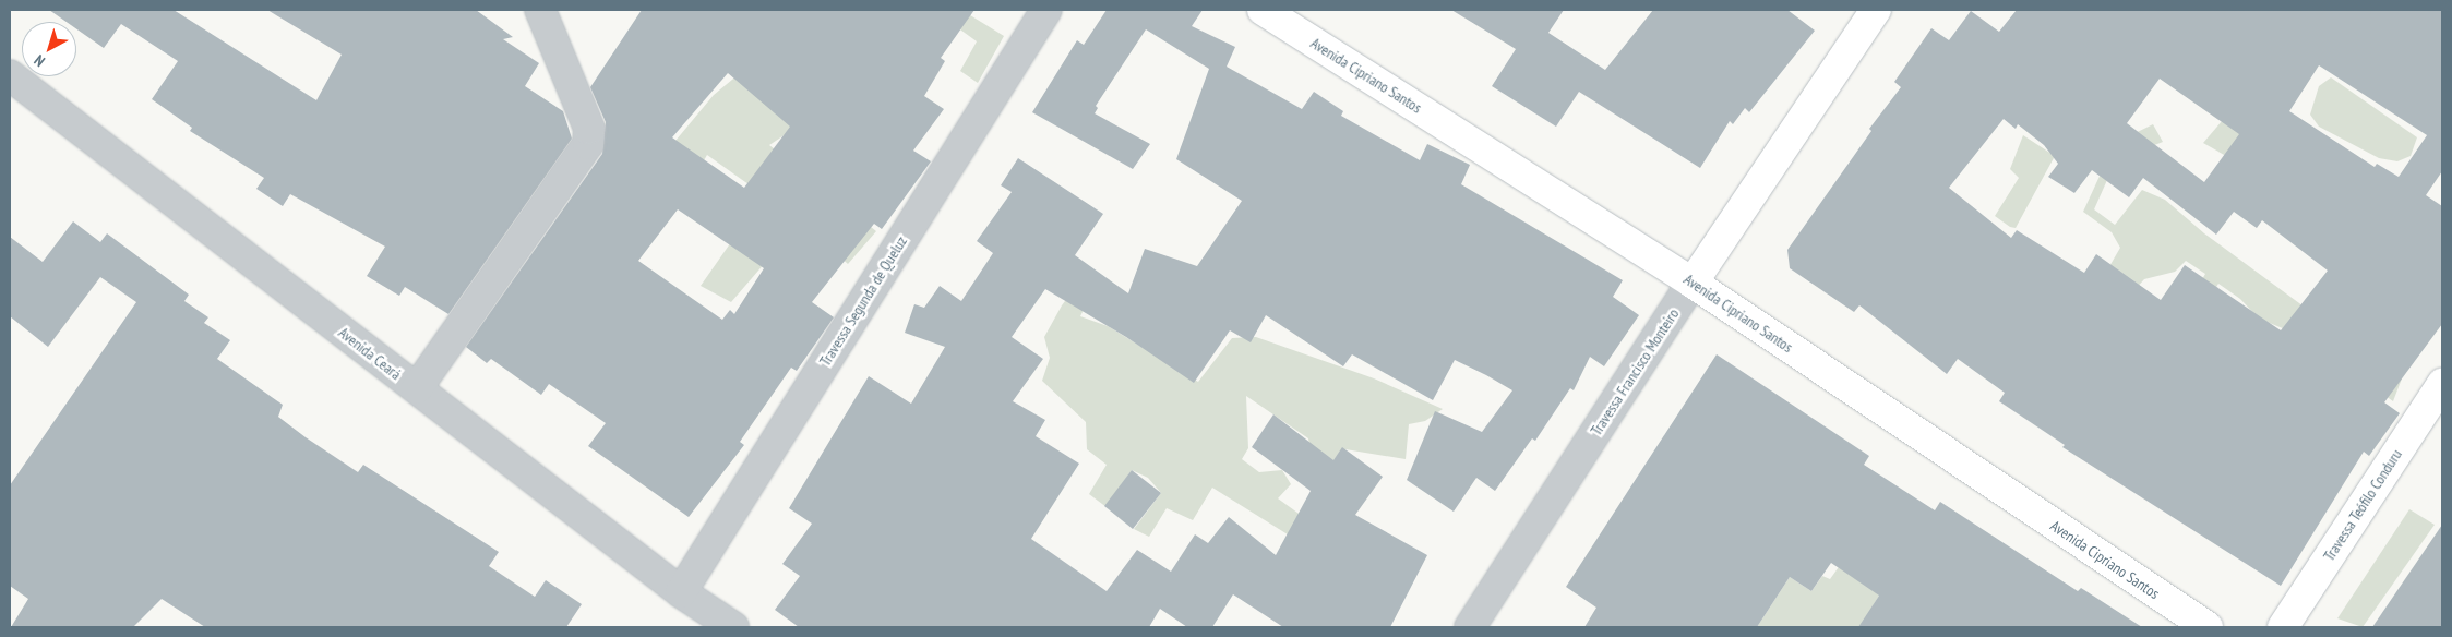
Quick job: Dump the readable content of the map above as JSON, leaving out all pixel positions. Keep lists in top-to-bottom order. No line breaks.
{"streets":{"street":["Avenida Cipriano Santos","Travessa Segunda de Queluz","Avenida Ceará","Travessa Francisco Monteiro","Travessa Teófilo Conduru"]},"crossings":[["Avenida Cipriano Santos","Travessa Francisco Monteiro"],["Travessa Segunda de Queluz","Avenida Ceará"]],"north":"bottom left"}
